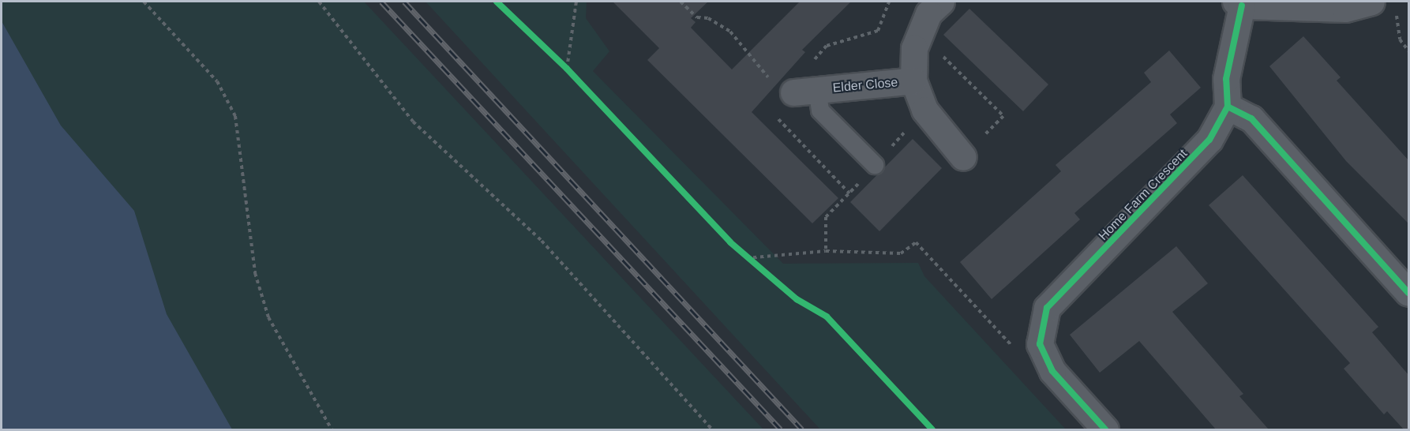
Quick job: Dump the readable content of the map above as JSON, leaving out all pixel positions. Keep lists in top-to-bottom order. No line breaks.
{"streets":{"street":["Elder Close","Home Farm Crescent"]}}
